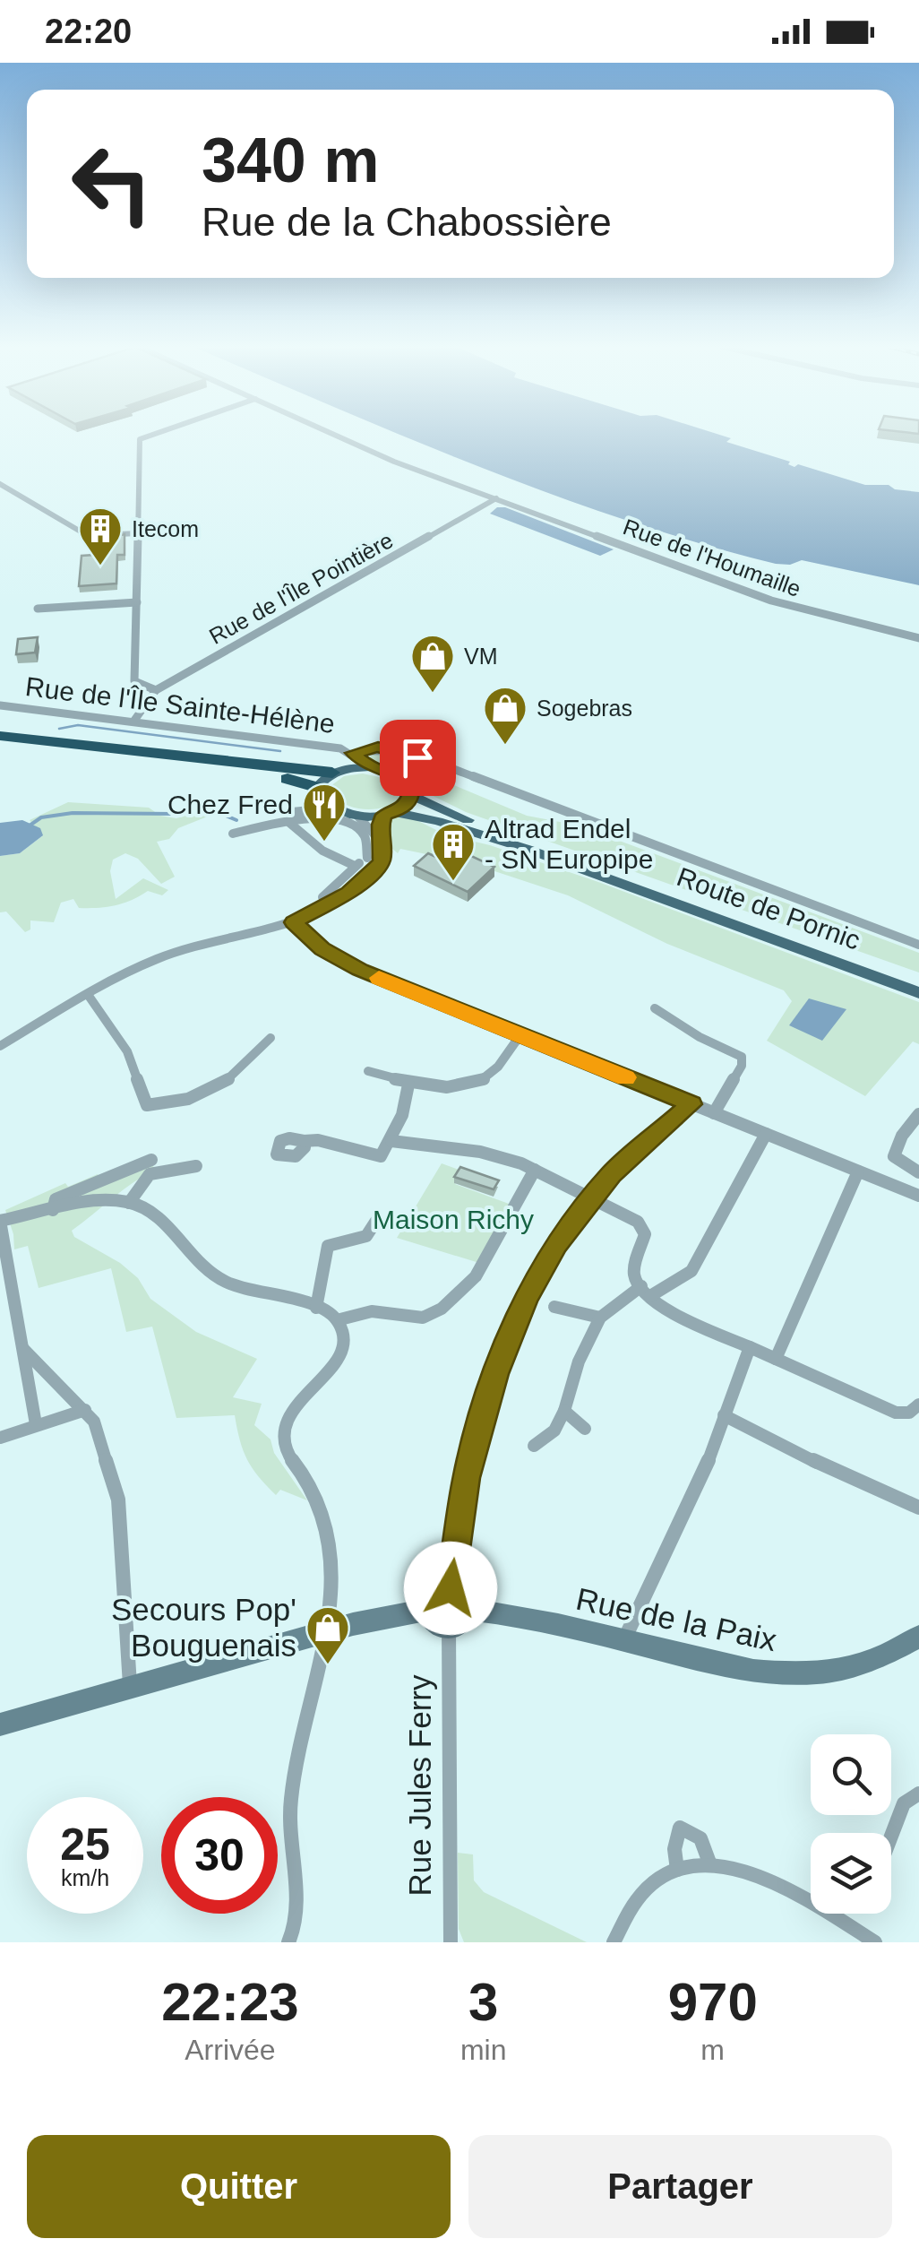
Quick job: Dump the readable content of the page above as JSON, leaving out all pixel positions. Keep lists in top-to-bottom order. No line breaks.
{"streets":{"main road":["Route de Pornic"],"street":["Rue de l'Houmaille","Rue de l'Île Pointière","Rue de l'Île Sainte-Hélène","Rue de la Paix","Rue Jules Ferry"]},"crossings":[["Rue de l'Houmaille","Rue de l'Île Pointière"],["Rue de l'Île Pointière","Rue de l'Île Sainte-Hélène"],["Rue de la Paix","Rue Jules Ferry"]],"parks":["Maison Richy"],"places":{"building":["Itecom","Altrad Endel - SN Europipe"],"shop":["VM","Sogebras","Secours Pop' Bouguenais"],"restaurant":["Chez Fred"]},"page":{"status":"22:20","turn":["340 m","Rue de la Chabossière"],"speed":"25 km/h","limit":"30","eta":["22:23","Arrivée","3","min","970","m"],"buttons":["Quitter","Partager"]}}
